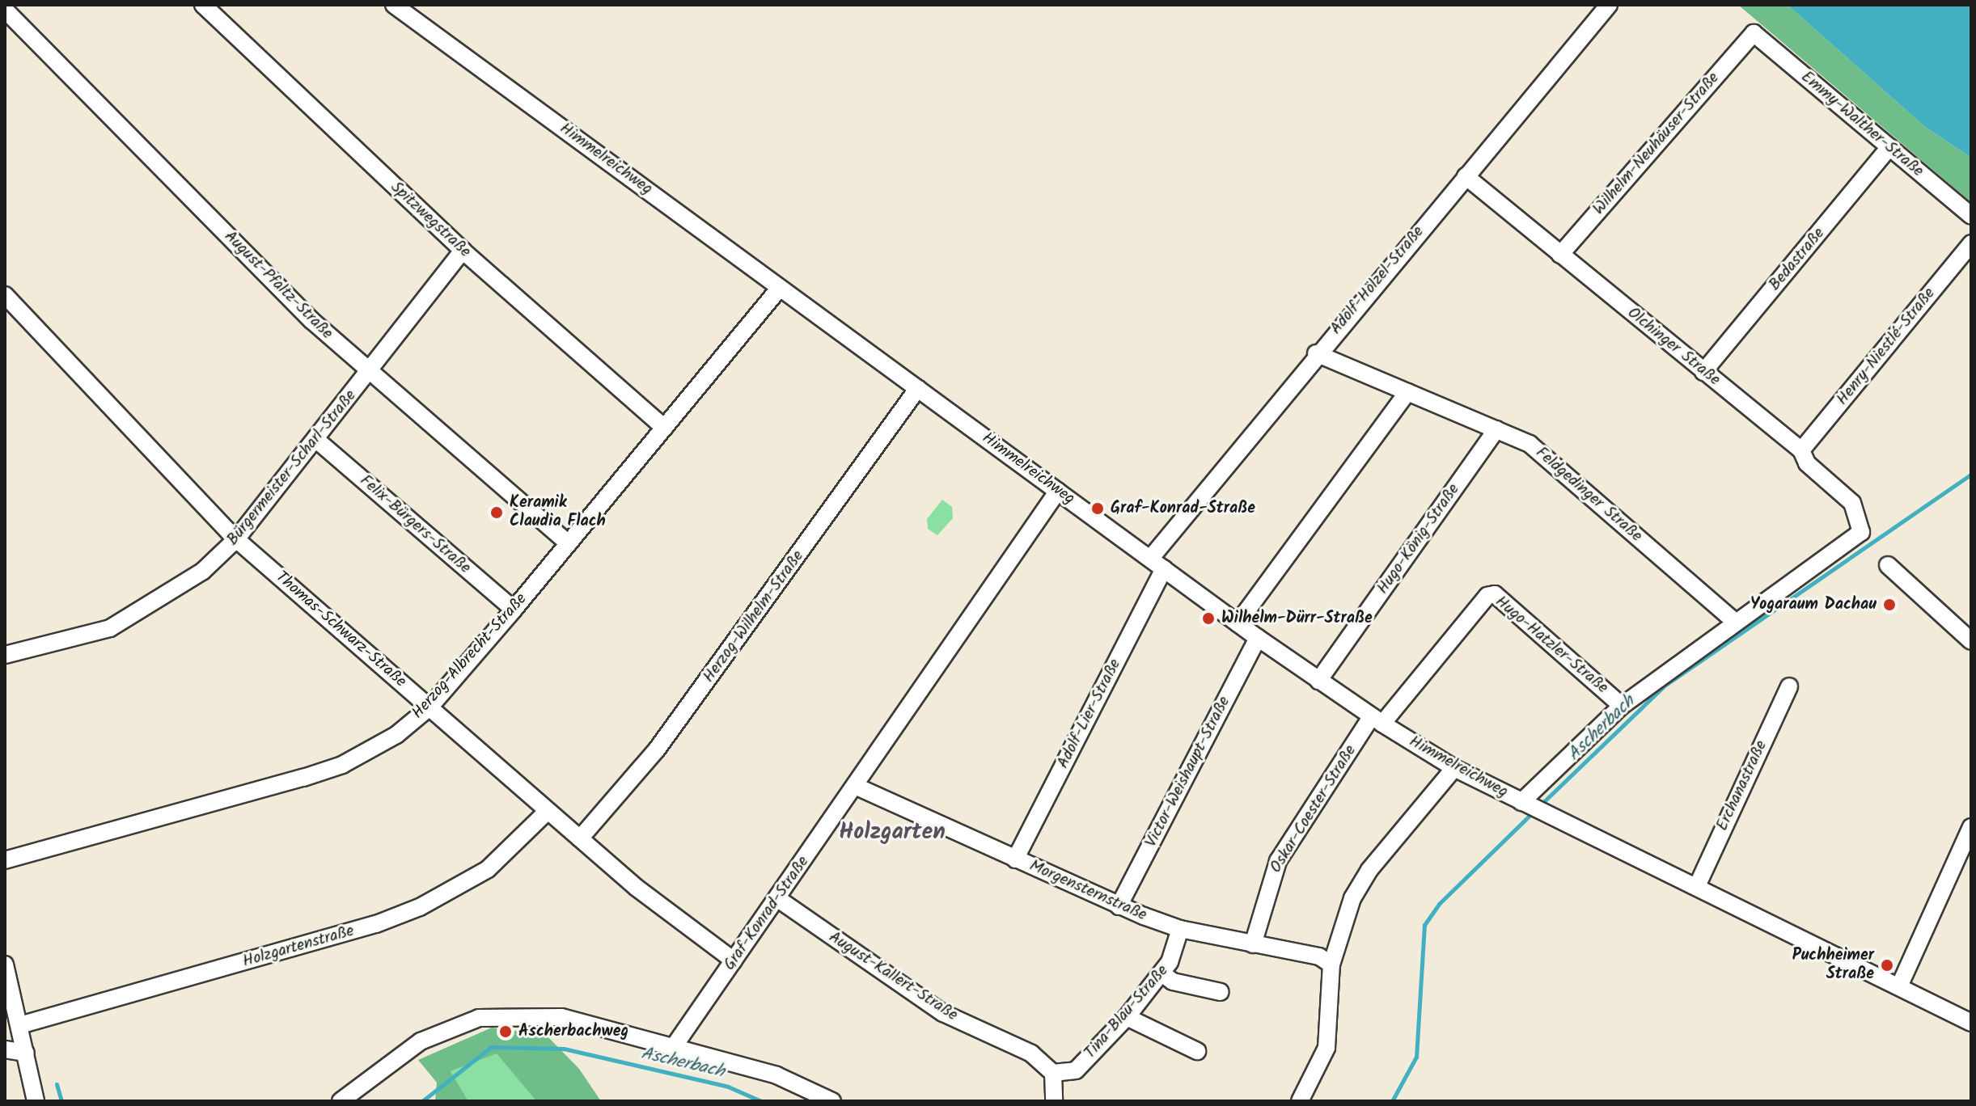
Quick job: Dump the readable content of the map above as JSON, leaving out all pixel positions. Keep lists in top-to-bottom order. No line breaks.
{"streets":{"street":["Emmy-Walther-Straße","Wilhelm-Neuhäuser-Straße","Himmelreichweg","Spitzwegstraße","Bedastraße","Adolf-Hölzel-Straße","August-Pfaltz-Straße","Olchinger Straße","Henry-Niestlé-Straße","Bürgermeister-Scharl-Straße","Feldgedinger Straße","Felix-Bürgers-Straße","Hugo-König-Straße","Herzog-Wilhelm-Straße","Thomas-Schwarz-Straße","Hugo-Hatzler-Straße","Herzog-Albrecht-Straße","Adolf-Lier-Straße","Victor-Weishaupt-Straße","Erchanastraße","Oskar-Coester-Straße","Morgensternstraße","Graf-Konrad-Straße","Holzgartenstraße","August-Kallert-Straße","Tina-Blau-Straße"]},"crossings":[["Emmy-Walther-Straße","Wilhelm-Neuhäuser-Straße"],["Emmy-Walther-Straße","Bedastraße"],["Wilhelm-Neuhäuser-Straße","Olchinger Straße"],["Himmelreichweg","Adolf-Hölzel-Straße"],["Himmelreichweg","Hugo-König-Straße"],["Himmelreichweg","Herzog-Wilhelm-Straße"],["Himmelreichweg","Hugo-Hatzler-Straße"],["Himmelreichweg","Herzog-Albrecht-Straße"],["Himmelreichweg","Adolf-Lier-Straße"],["Himmelreichweg","Victor-Weishaupt-Straße"],["Himmelreichweg","Erchanastraße"],["Himmelreichweg","Oskar-Coester-Straße"],["Himmelreichweg","Graf-Konrad-Straße"],["Spitzwegstraße","Bürgermeister-Scharl-Straße"],["Spitzwegstraße","Herzog-Albrecht-Straße"],["Bedastraße","Olchinger Straße"],["Adolf-Hölzel-Straße","Olchinger Straße"],["Adolf-Hölzel-Straße","Feldgedinger Straße"],["August-Pfaltz-Straße","Bürgermeister-Scharl-Straße"],["August-Pfaltz-Straße","Herzog-Albrecht-Straße"],["Olchinger Straße","Henry-Niestlé-Straße"],["Olchinger Straße","Feldgedinger Straße"],["Bürgermeister-Scharl-Straße","Felix-Bürgers-Straße"],["Bürgermeister-Scharl-Straße","Thomas-Schwarz-Straße"],["Feldgedinger Straße","Hugo-König-Straße"],["Felix-Bürgers-Straße","Herzog-Albrecht-Straße"],["Herzog-Wilhelm-Straße","Thomas-Schwarz-Straße"],["Thomas-Schwarz-Straße","Herzog-Albrecht-Straße"],["Thomas-Schwarz-Straße","Graf-Konrad-Straße"],["Thomas-Schwarz-Straße","Holzgartenstraße"],["Hugo-Hatzler-Straße","Oskar-Coester-Straße"],["Adolf-Lier-Straße","Morgensternstraße"],["Victor-Weishaupt-Straße","Morgensternstraße"],["Oskar-Coester-Straße","Morgensternstraße"],["Morgensternstraße","Graf-Konrad-Straße"],["Morgensternstraße","Tina-Blau-Straße"],["Graf-Konrad-Straße","August-Kallert-Straße"],["August-Kallert-Straße","Tina-Blau-Straße"]],"districts":["Holzgarten"],"water":["Ascherbach"],"places":["Graf-Konrad-Straße","Keramik Claudia Flach","Yogaraum Dachau","Wilhelm-Dürr-Straße","Puchheimer Straße","Ascherbachweg"]}
